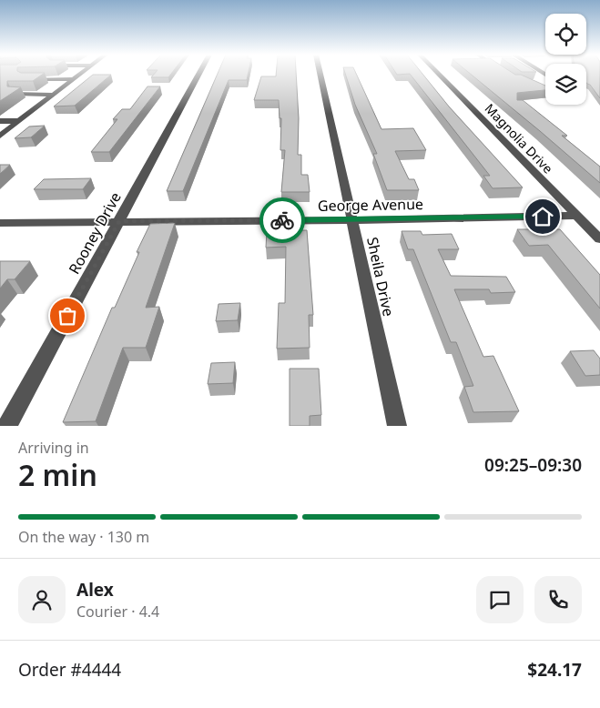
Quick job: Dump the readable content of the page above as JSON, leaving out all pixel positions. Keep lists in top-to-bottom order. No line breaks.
{"streets":{"street":["Magnolia Drive","George Avenue","Rooney Drive","Sheila Drive"]},"crossings":[["Magnolia Drive","George Avenue"],["George Avenue","Rooney Drive"],["George Avenue","Sheila Drive"]],"page":{"heading":["2 min","Arriving in","09:25–09:30"],"panel":["Alex","Courier · 4.4","Order #4444","$24.17"],"bar":"On the way · 130 m"}}
